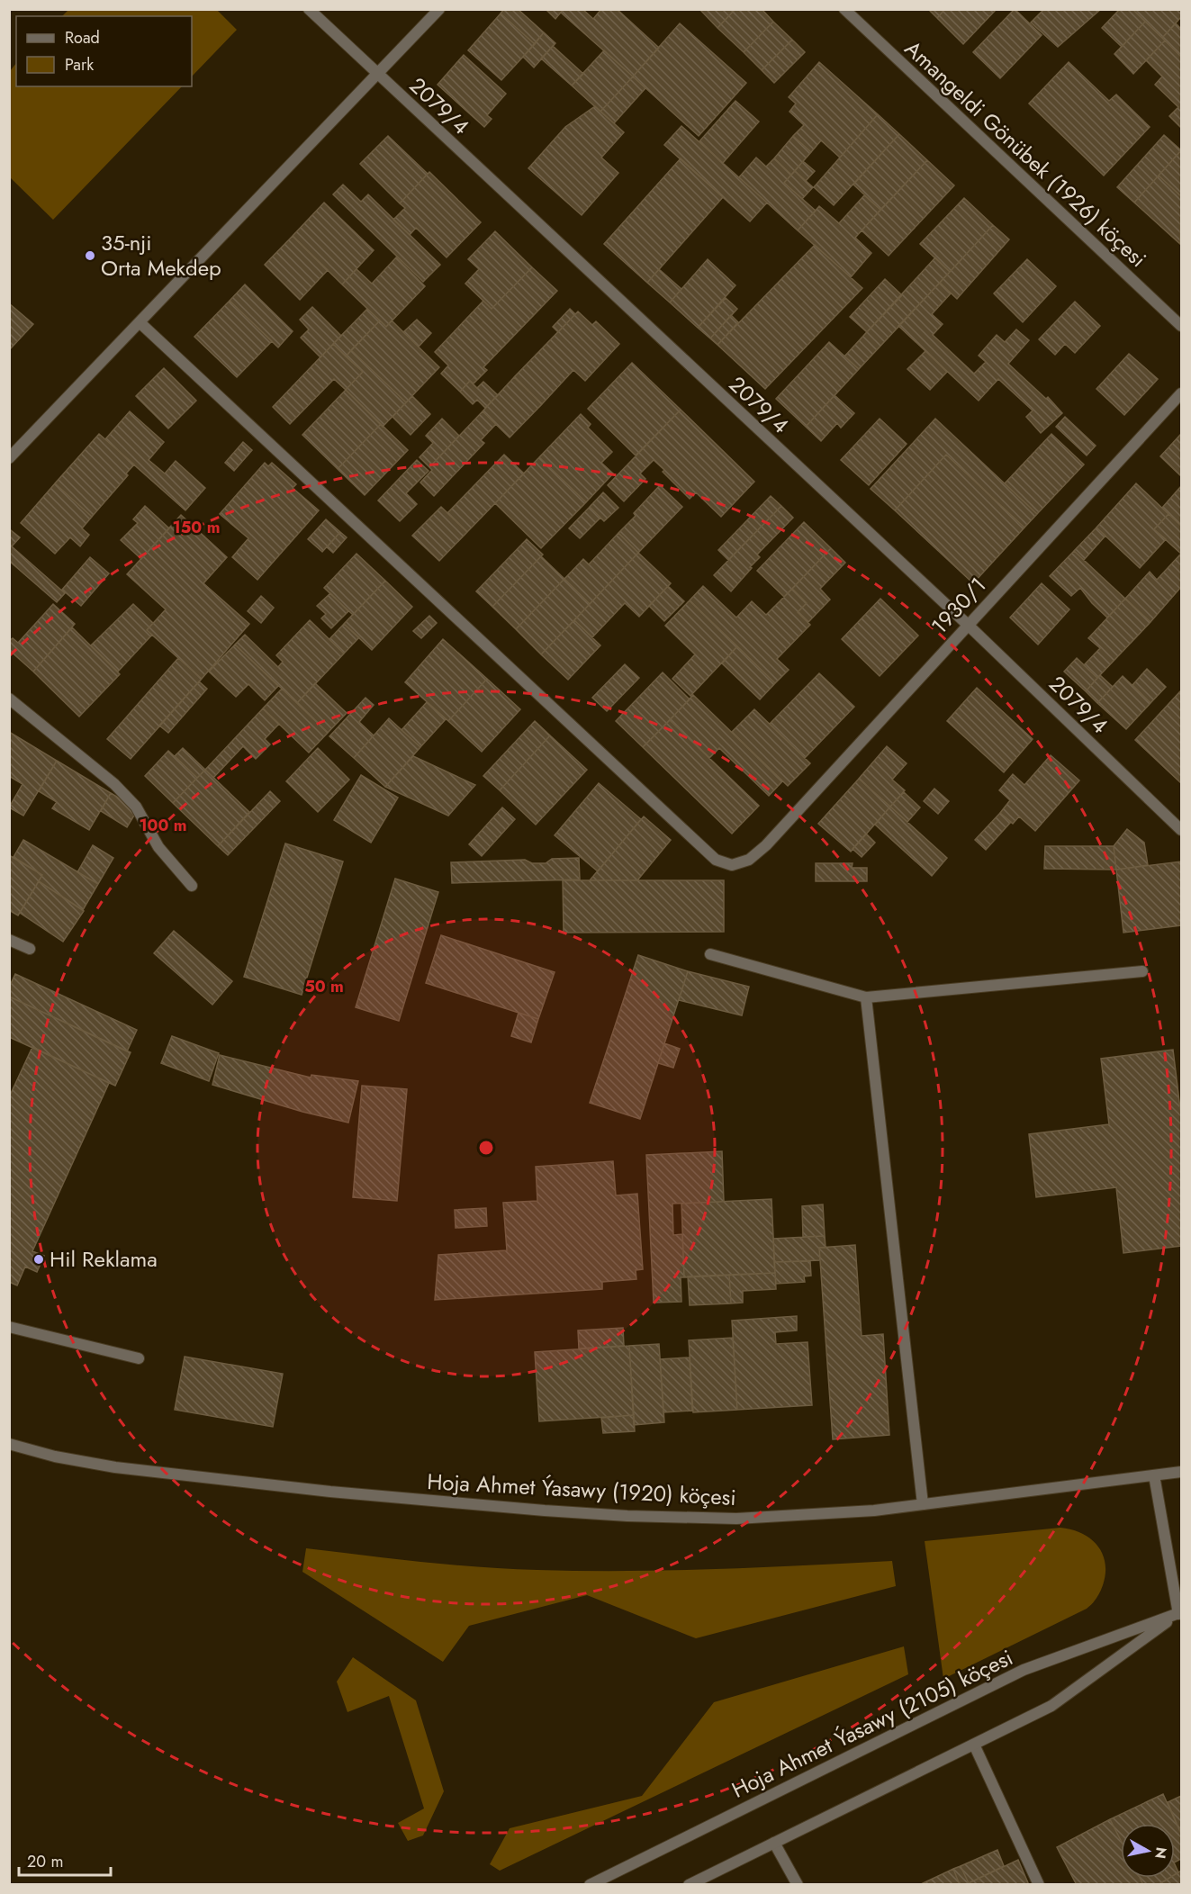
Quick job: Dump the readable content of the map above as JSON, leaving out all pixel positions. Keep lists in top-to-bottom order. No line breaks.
{"streets":{"street":["2079/4","Amangeldi Gönübek (1926) köçesi","1930/1","Hoja Ahmet Ýasawy (1920) köçesi","Hoja Ahmet Ýasawy (2105) köçesi"]},"crossings":[["2079/4","1930/1"]],"places":["35-nji Orta Mekdep","Hil Reklama"],"legend":["Road","Park"],"scale_bar":"20 m","north":"right","rings":["150 m","100 m","50 m"]}
